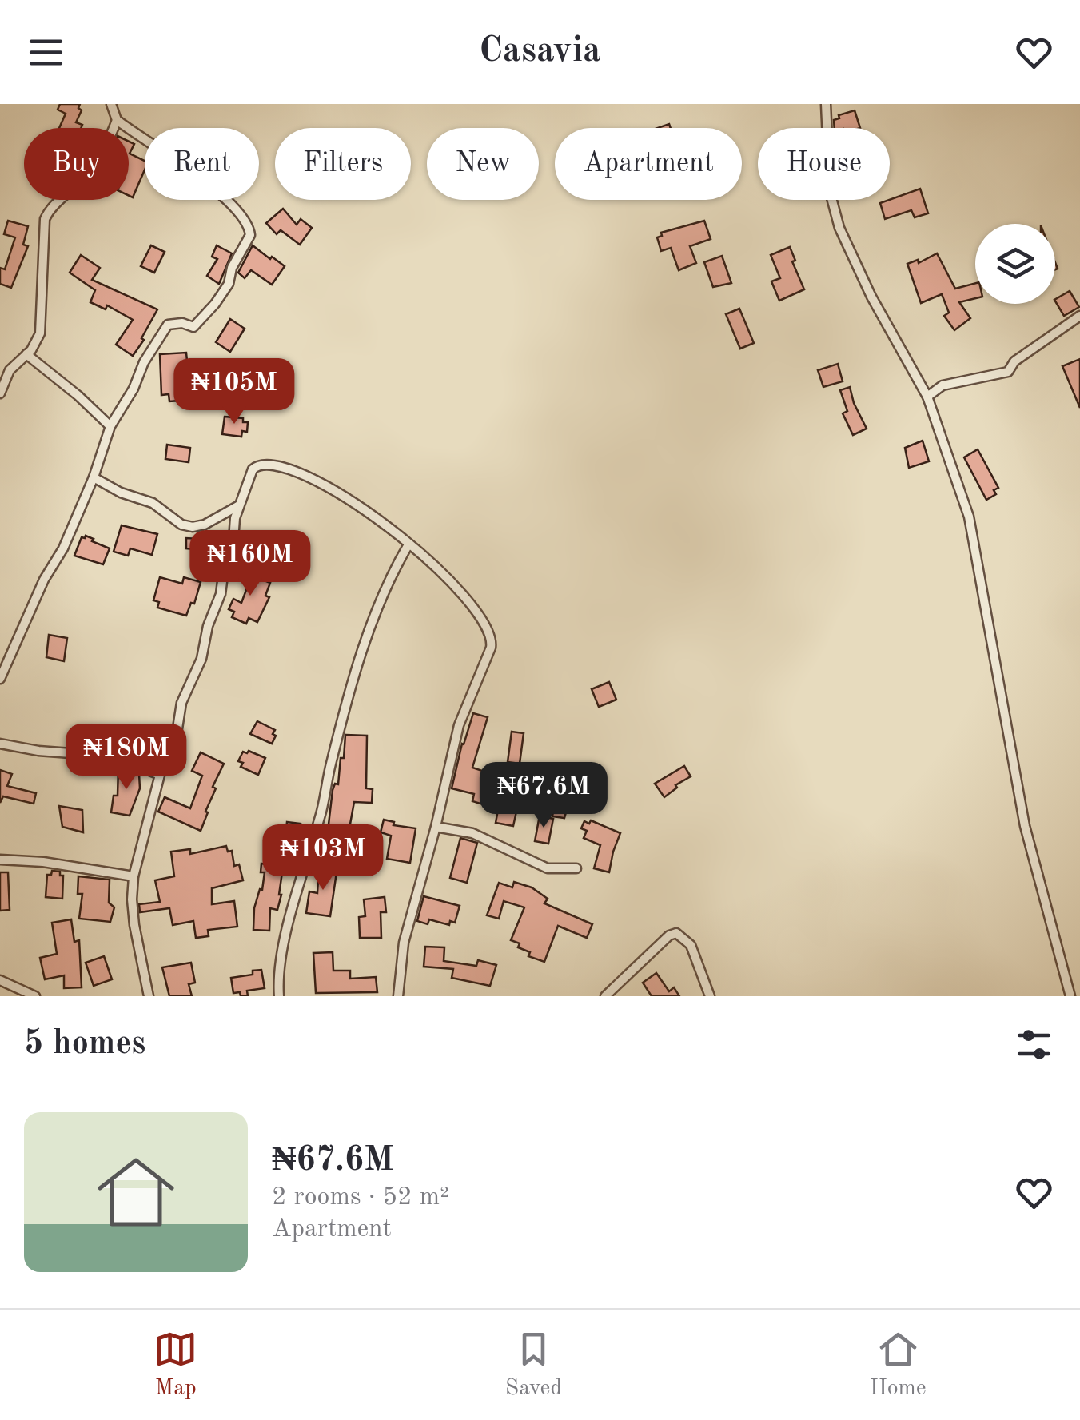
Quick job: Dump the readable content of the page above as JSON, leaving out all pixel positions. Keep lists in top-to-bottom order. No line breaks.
{"page":{"header":"Casavia","chip":["Buy","Rent","Filters","New","Apartment","House"],"price":["₦105M","₦160M","₦180M","₦67.6M","₦103M"],"heading":"5 homes","list":[{"name":"₦67.6M","note":"2 rooms · 52 m² · Apartment"}],"tabs":["Map","Saved","Home"]}}
